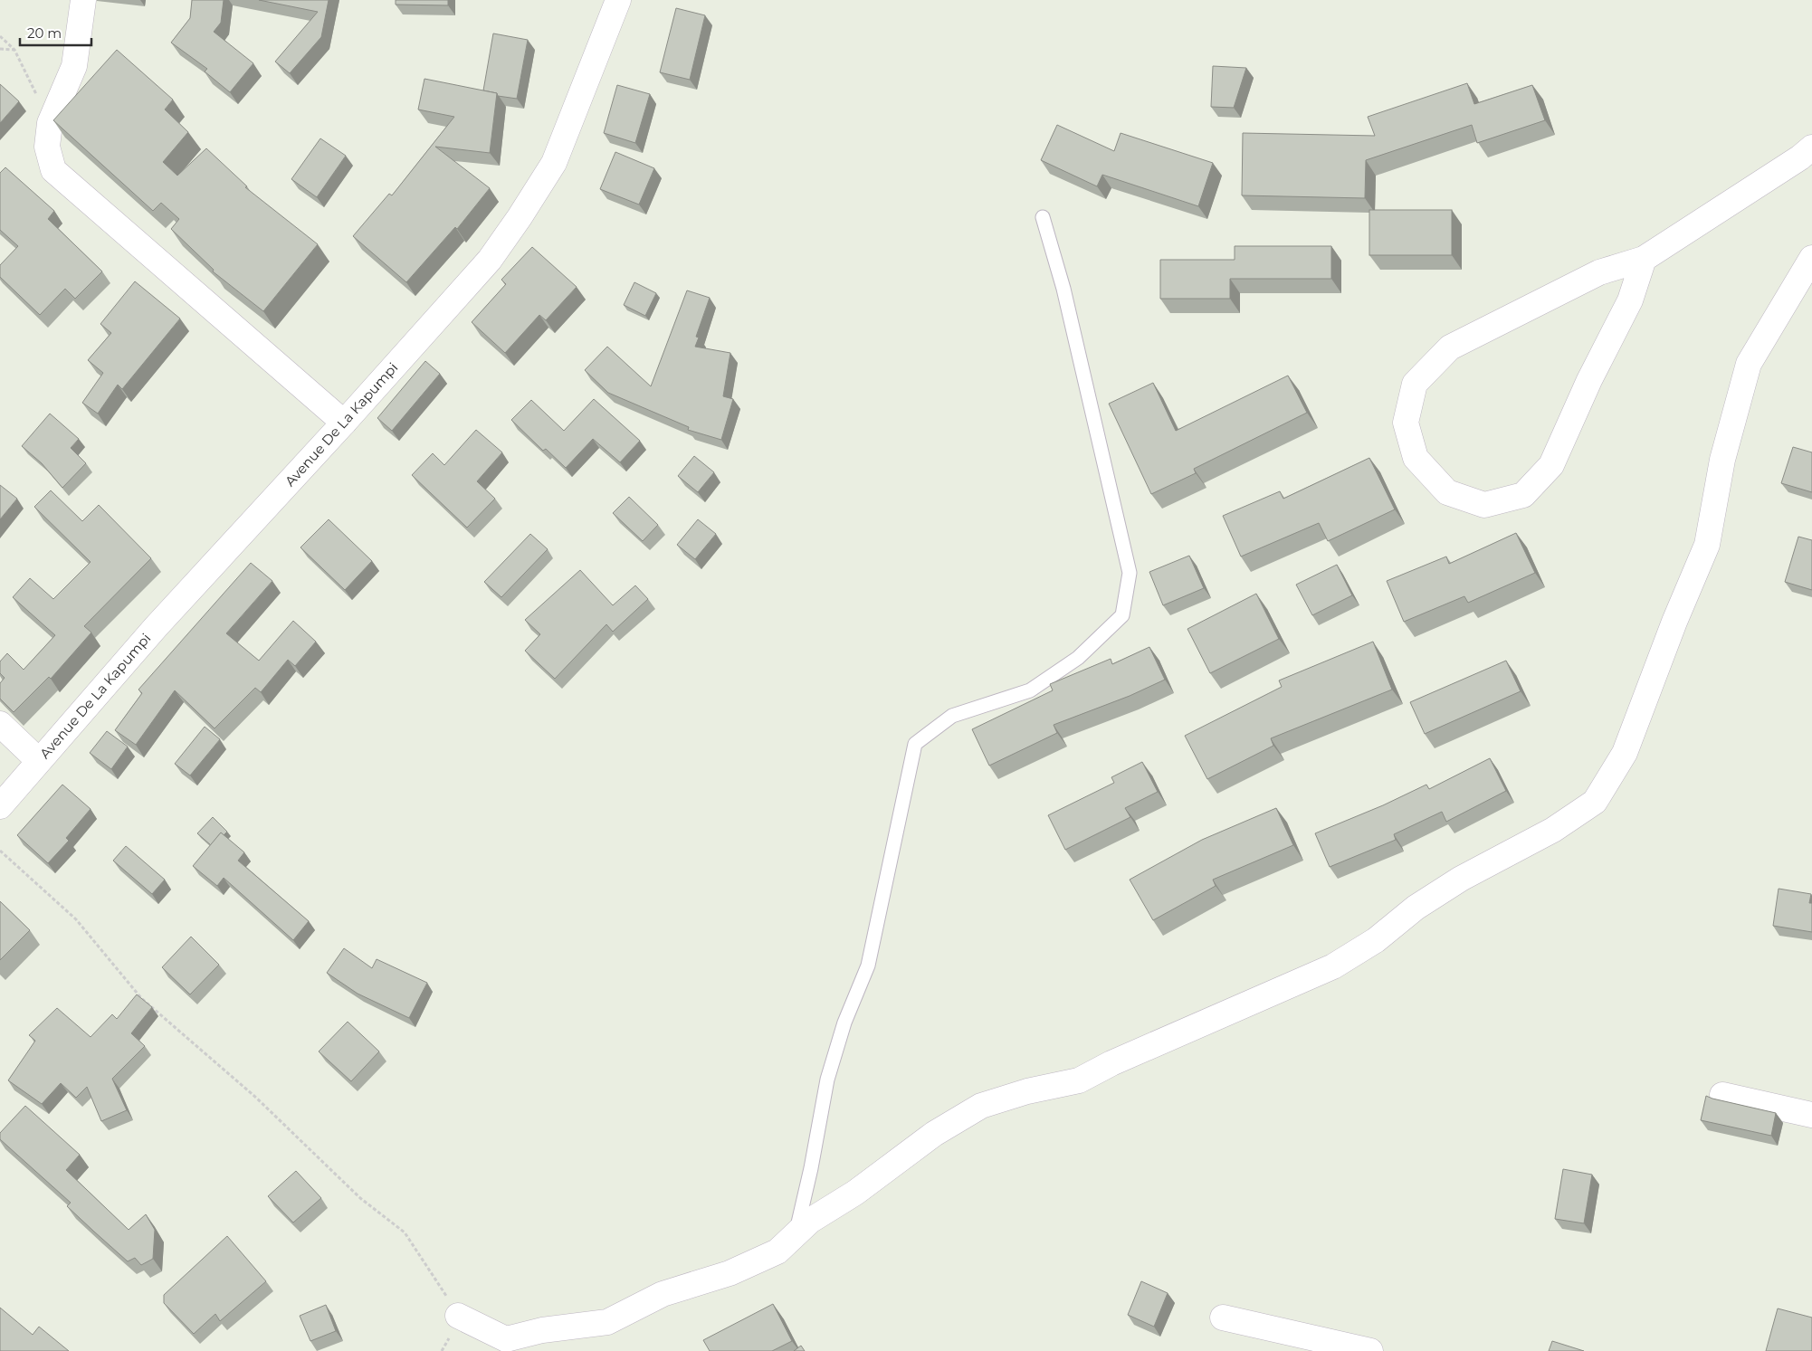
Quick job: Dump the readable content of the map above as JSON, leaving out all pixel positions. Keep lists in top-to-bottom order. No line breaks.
{"streets":{"street":["Avenue De La Kapumpi"]},"scale_bar":"20 m"}
